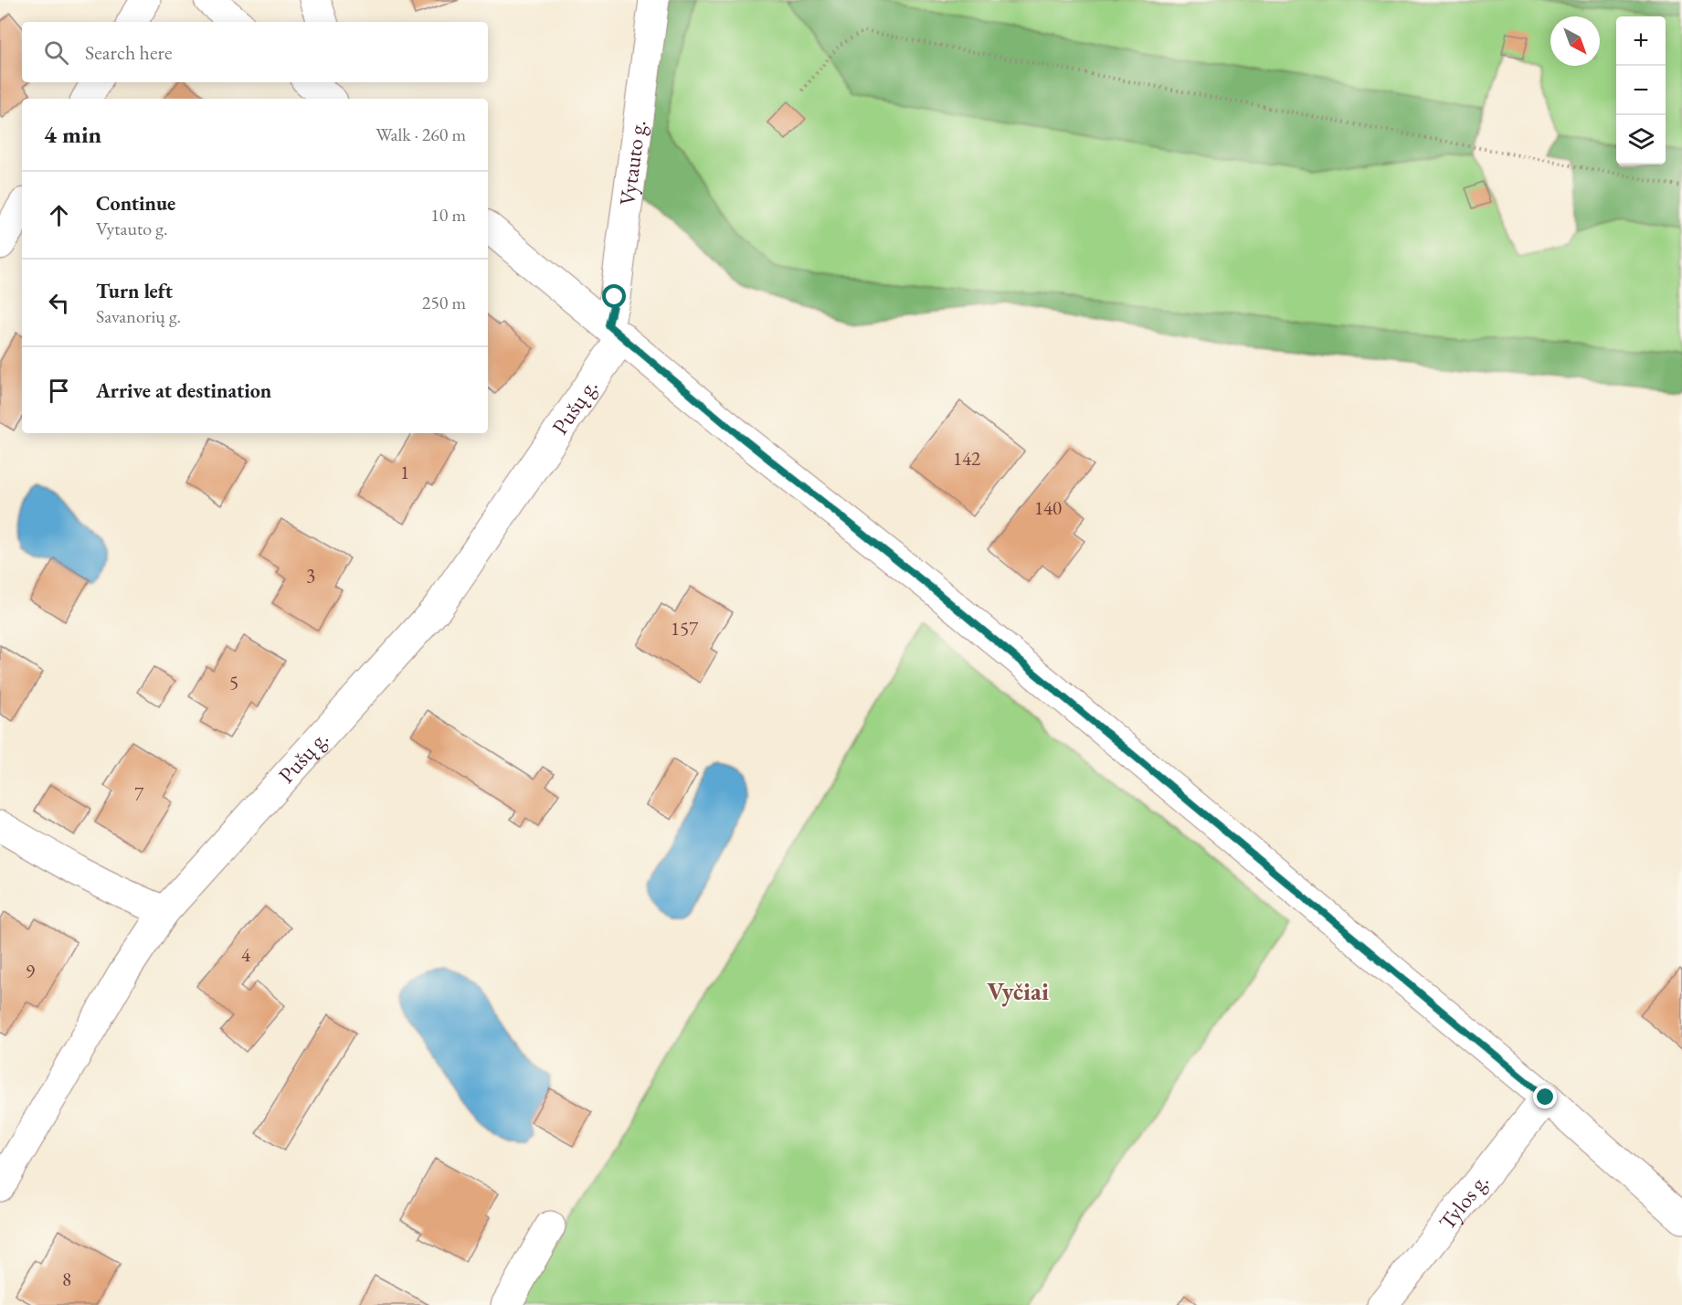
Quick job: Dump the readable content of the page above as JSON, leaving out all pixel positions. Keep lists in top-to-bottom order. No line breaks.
{"streets":{"street":["Vytauto g.","Pušų g.","Tylos g."]},"crossings":[["Vytauto g.","Pušų g."]],"districts":["Vyčiai"],"house_numbers":["142","1","140","3","157","5","7","4","9","8"],"north":"bottom right","page":{"map_buttons":["+","−"],"search":"Search here","heading":["4 min","Walk · 260 m"],"list":[["Continue","Vytauto g.","10 m"],["Turn left","Savanorių g.","250 m"],"Arrive at destination"]}}
